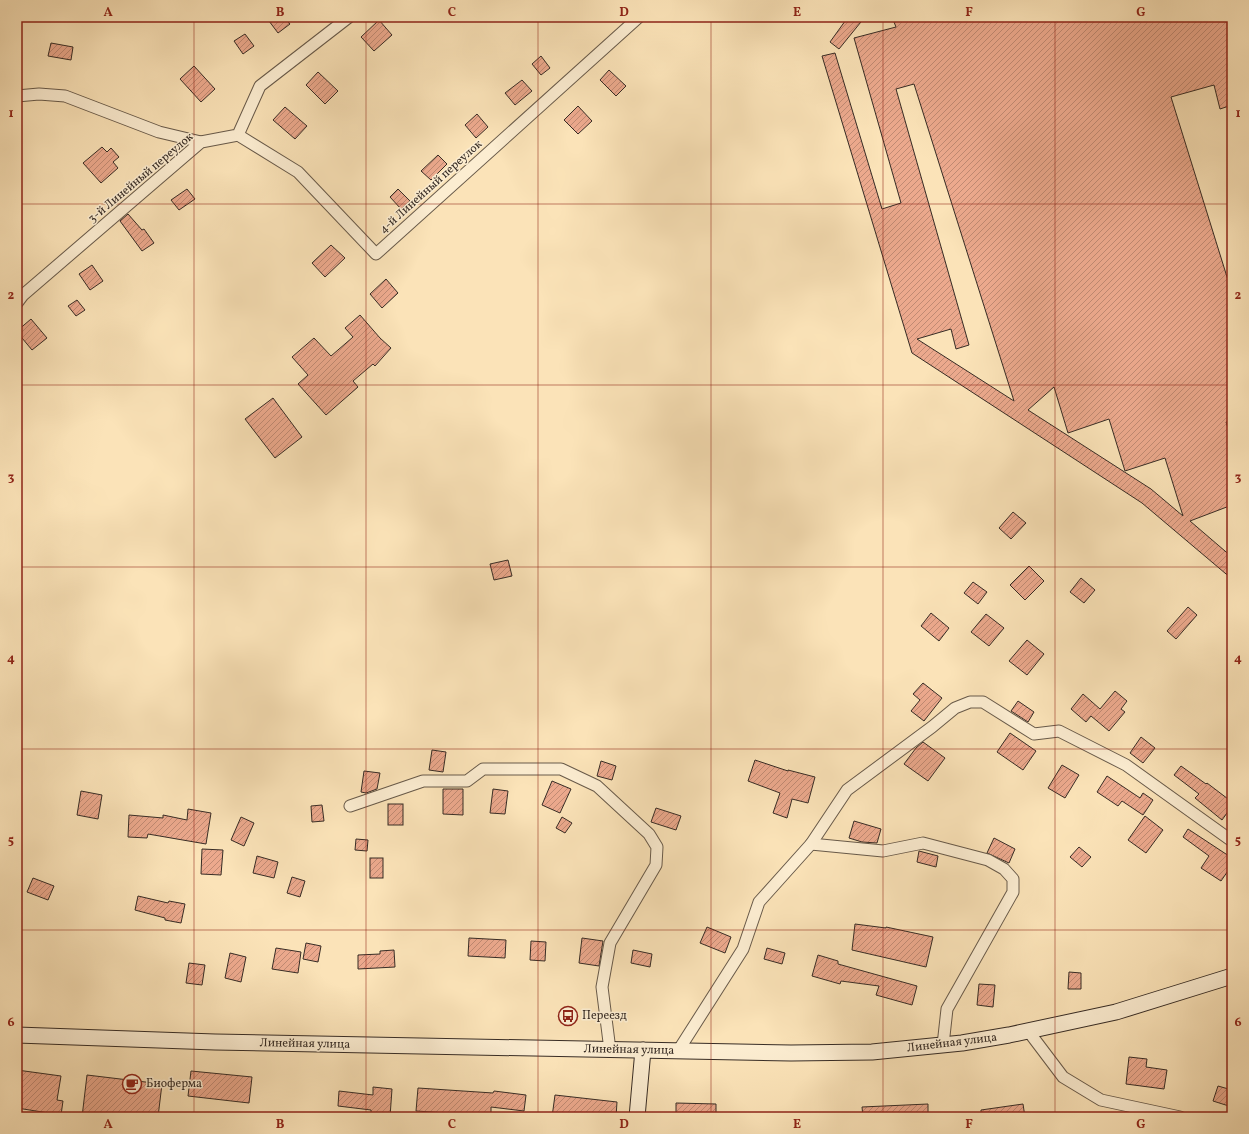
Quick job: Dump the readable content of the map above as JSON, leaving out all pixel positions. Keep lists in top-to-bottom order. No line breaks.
{"streets":{"street":["3-й Линейный переулок","4-й Линейный переулок","Линейная улица"]},"crossings":[["3-й Линейный переулок","4-й Линейный переулок"]],"places":{"bus stop":["Переезд"],"cafe":["Биоферма"]},"grid":{"columns":["A","B","C","D","E","F","G"],"rows":["1","2","3","4","5","6"]}}
